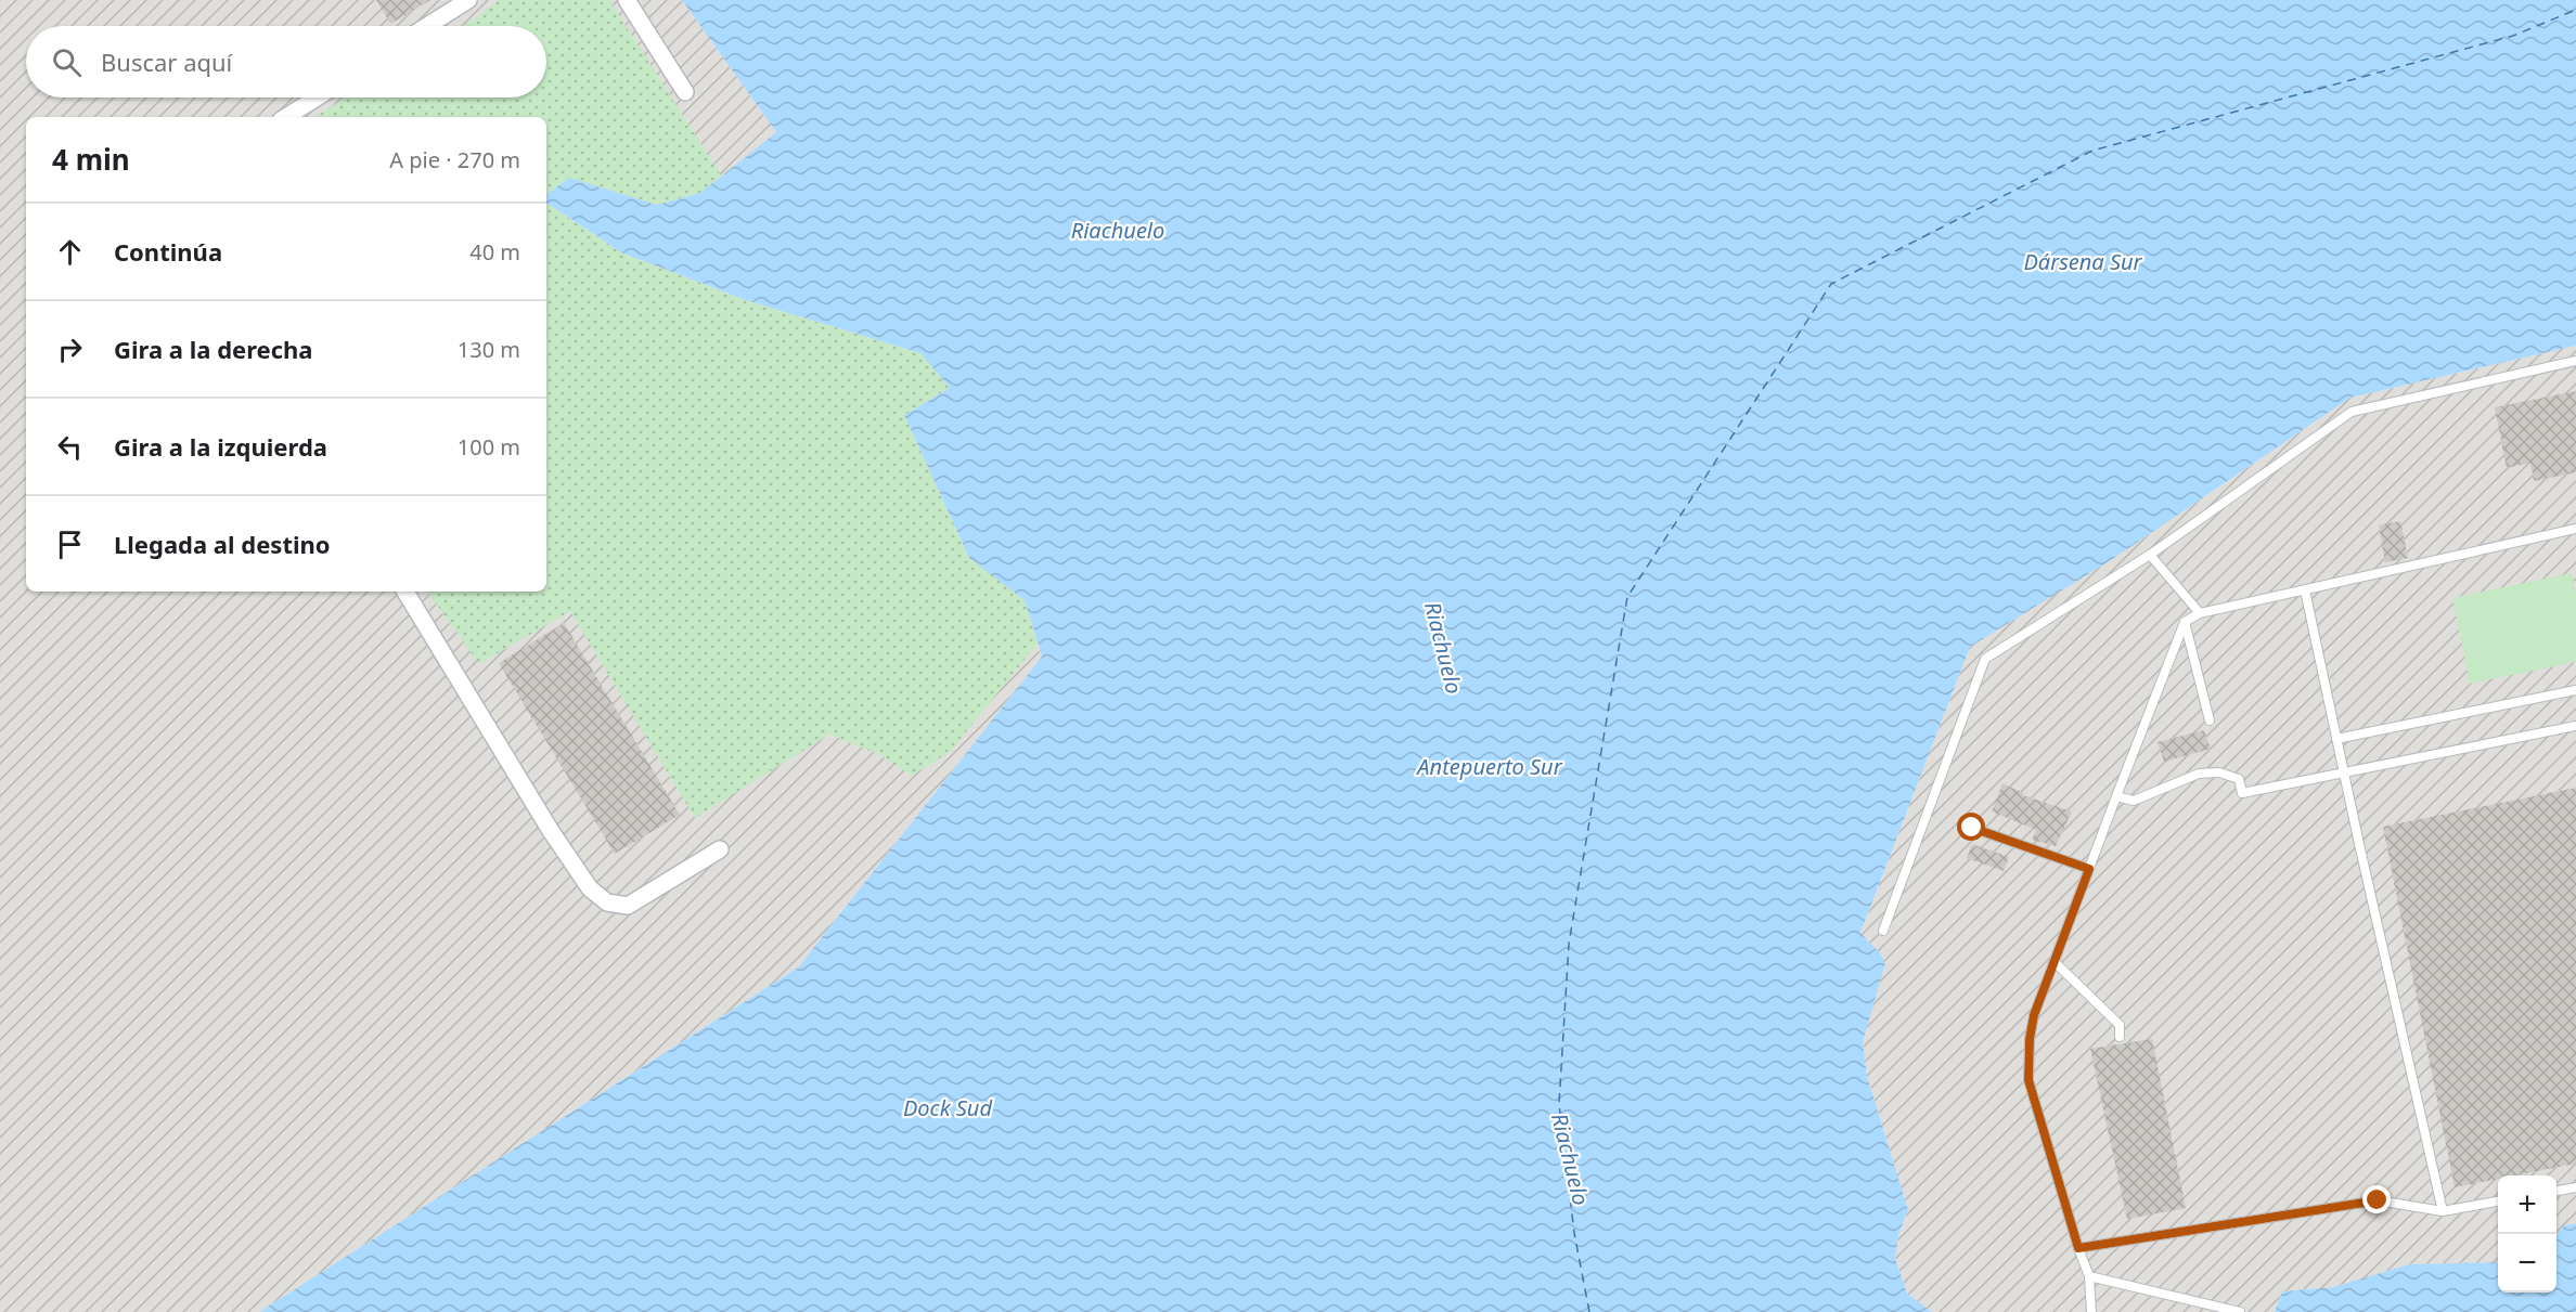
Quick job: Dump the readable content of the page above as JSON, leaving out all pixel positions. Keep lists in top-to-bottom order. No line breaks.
{"water":["Riachuelo","Dársena Sur","Antepuerto Sur","Dock Sud"],"page":{"search":"Buscar aquí","heading":["4 min","A pie · 270 m"],"list":[["Continúa","40 m"],["Gira a la derecha","130 m"],["Gira a la izquierda","100 m"],"Llegada al destino"],"map_buttons":["+","−"]}}
